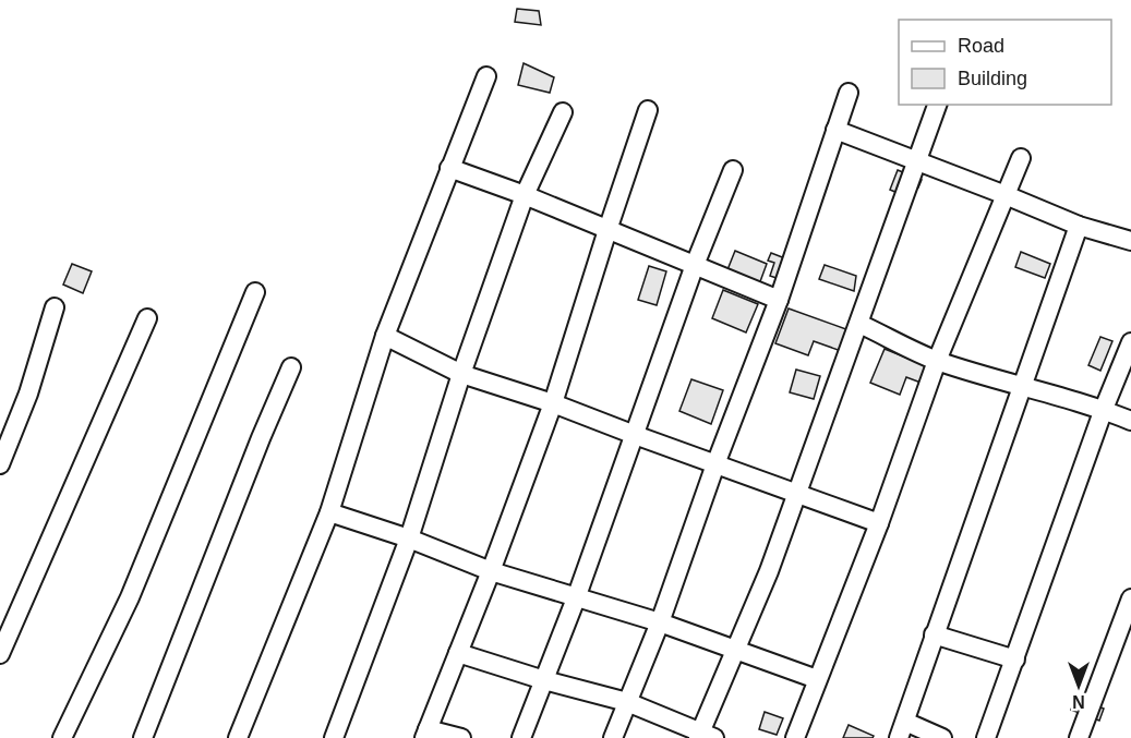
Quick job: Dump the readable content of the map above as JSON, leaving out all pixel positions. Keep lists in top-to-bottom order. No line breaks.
{"legend":["Road","Building"],"north":"bottom"}
